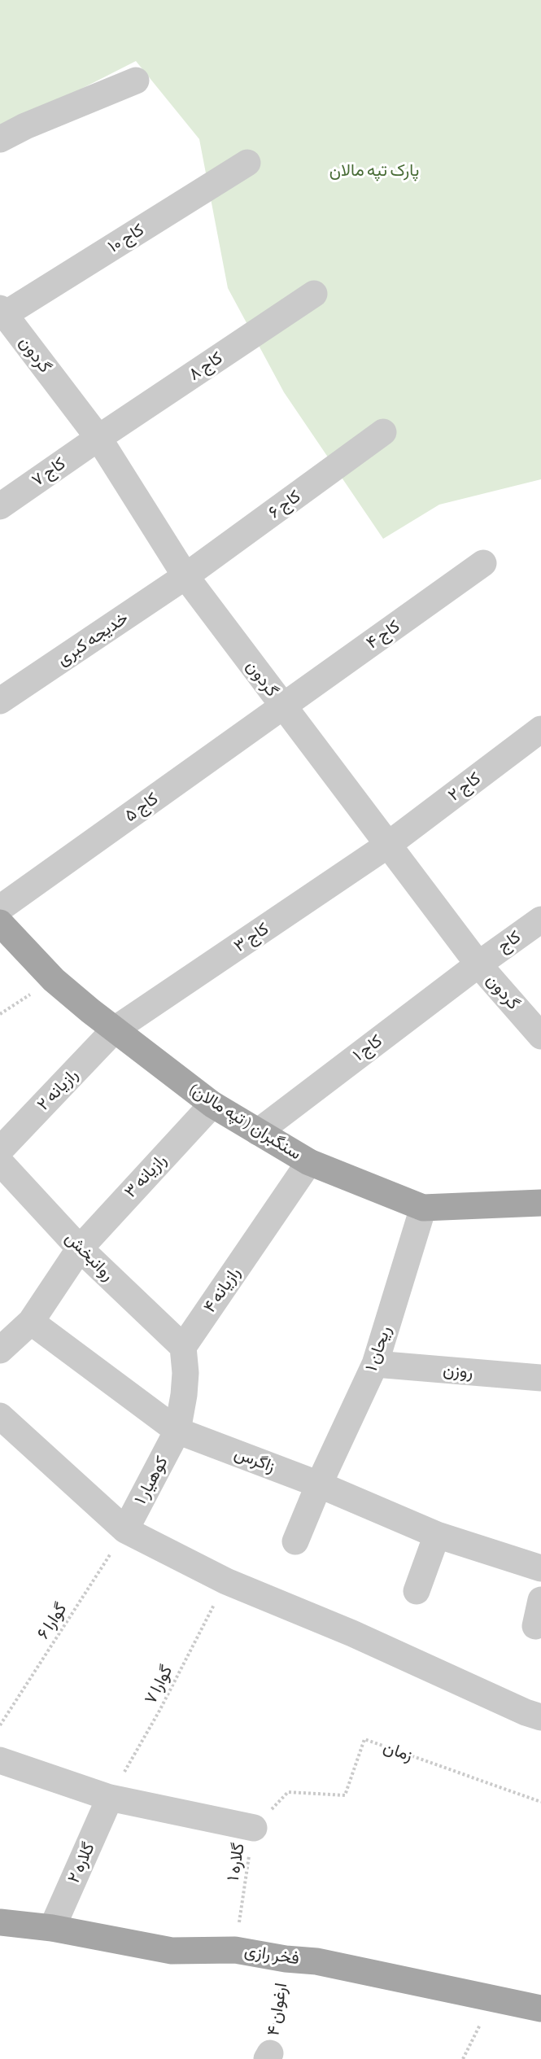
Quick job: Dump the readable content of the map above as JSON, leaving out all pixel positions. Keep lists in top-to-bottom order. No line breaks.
{"streets":{"main road":["سنگبران ( تپه مالان)","فخر رازی"],"street":["کاج ۱۰","گردون","کاج ۸","کاج ۷","کاج ۶","کاج ۴","خدیجه کبری","کاج ۲","کاج ۵","کاج ۳","کاج","کاج ۱","رازیانه ۲","رازیانه ۳","روانبخش","رازیانه ۴","ریحان ۱","روزن","زاگرس","کوهیار ۱","گلاره ۲"],"path":["گوارا ۶","گوارا ۷","زمان","گلاره ۱","ارغوان ۴"]},"crossings":[["کاج ۱۰","گردون"],["گردون","کاج ۸"],["گردون","کاج ۷"],["گردون","کاج ۶"],["گردون","کاج ۴"],["گردون","خدیجه کبری"],["گردون","کاج ۲"],["گردون","کاج ۵"],["گردون","کاج ۳"],["گردون","کاج"],["گردون","کاج ۱"],["کاج ۸","کاج ۷"],["کاج ۶","خدیجه کبری"],["کاج ۴","کاج ۵"],["کاج ۲","کاج ۳"],["کاج ۳","رازیانه ۲"],["کاج ۳","سنگبران ( تپه مالان)"],["کاج","کاج ۱"],["کاج ۱","سنگبران ( تپه مالان)"],["رازیانه ۲","سنگبران ( تپه مالان)"],["سنگبران ( تپه مالان)","رازیانه ۳"],["سنگبران ( تپه مالان)","رازیانه ۴"],["سنگبران ( تپه مالان)","ریحان ۱"],["رازیانه ۳","روانبخش"],["رازیانه ۳","زاگرس"],["روانبخش","رازیانه ۴"],["ریحان ۱","روزن"],["ریحان ۱","زاگرس"],["زاگرس","کوهیار ۱"],["کوهیار ۱","گوارا ۶"],["گوارا ۷","گلاره ۲"],["زمان","گلاره ۱"],["گلاره ۱","فخر رازی"],["گلاره ۲","فخر رازی"],["فخر رازی","ارغوان ۴"]],"parks":["پارک تپه مالان"]}
